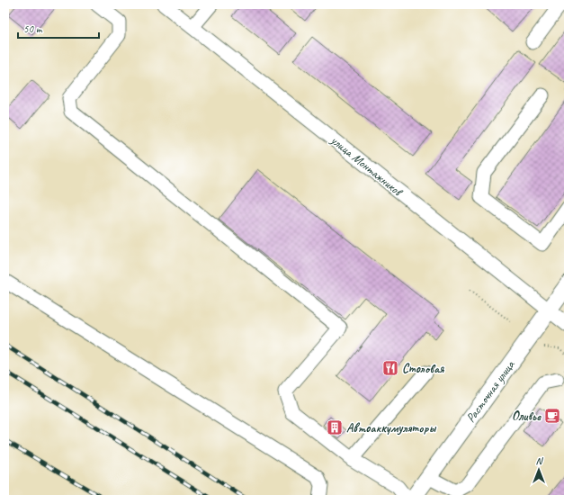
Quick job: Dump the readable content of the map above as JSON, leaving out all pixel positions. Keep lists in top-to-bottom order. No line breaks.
{"streets":{"main road":["Расточная улица"],"street":["улица Монтажников"]},"crossings":[["улица Монтажников","Расточная улица"]],"places":{"restaurant":["Столовая"],"cafe":["Оливье"],"building":["Автоаккумуляторы"]},"scale_bar":"50 m","north":"top"}
